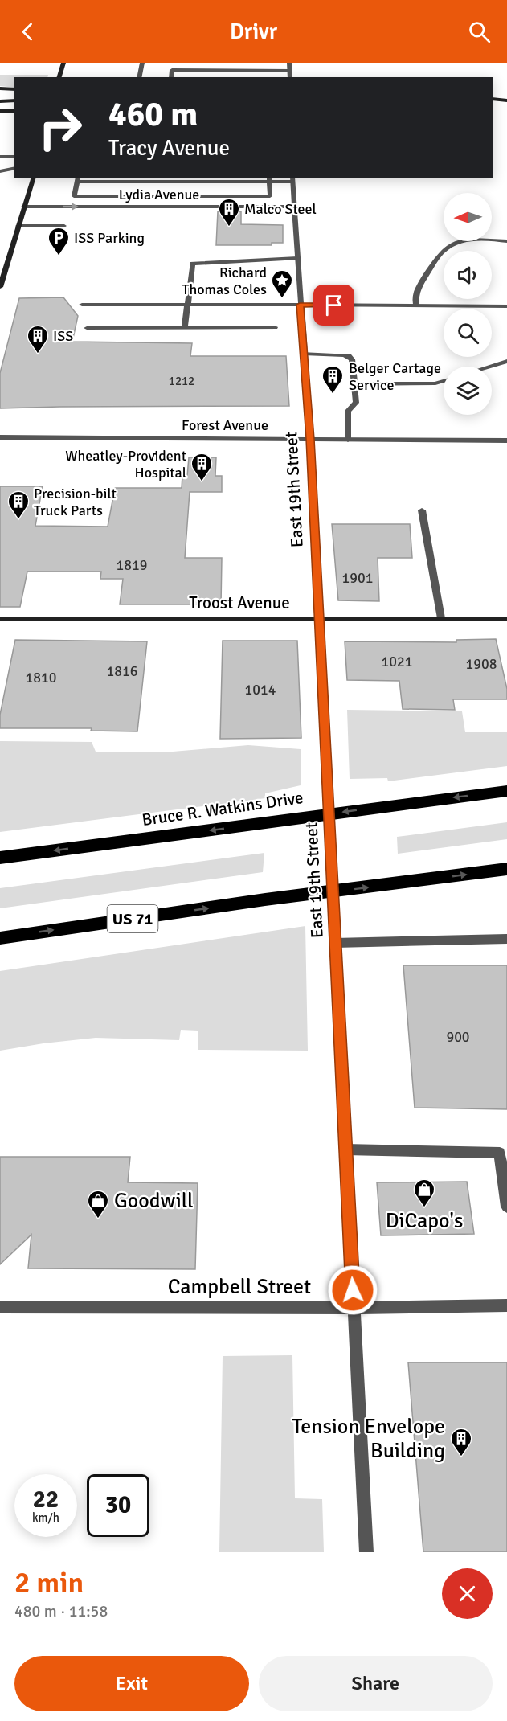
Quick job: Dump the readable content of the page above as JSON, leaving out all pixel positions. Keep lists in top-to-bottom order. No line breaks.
{"streets":{"highway":["Bruce R. Watkins Drive","US 71"],"main road":["Troost Avenue"],"street":["Lydia Avenue","Forest Avenue","East 19th Street","Campbell Street"]},"crossings":[["Lydia Avenue","East 19th Street"],["Forest Avenue","East 19th Street"],["East 19th Street","Troost Avenue"],["East 19th Street","Campbell Street"]],"places":{"building":["Malco Steel","ISS","Belger Cartage Service","Wheatley-Provident Hospital","Precision-bilt Truck Parts","Tension Envelope Building"],"parking":["ISS Parking"],"place":["Richard Thomas Coles"],"shop":["DiCapo's","Goodwill"]},"house_numbers":["1212","1819","1901","1021","1908","1816","1810","1014","900"],"north":"left","page":{"header":"Drivr","turn":["460 m","Tracy Avenue"],"speed":"22 km/h","limit":"30","heading":["2 min","480 m · 11:58"],"buttons":["Exit","Share"]}}
